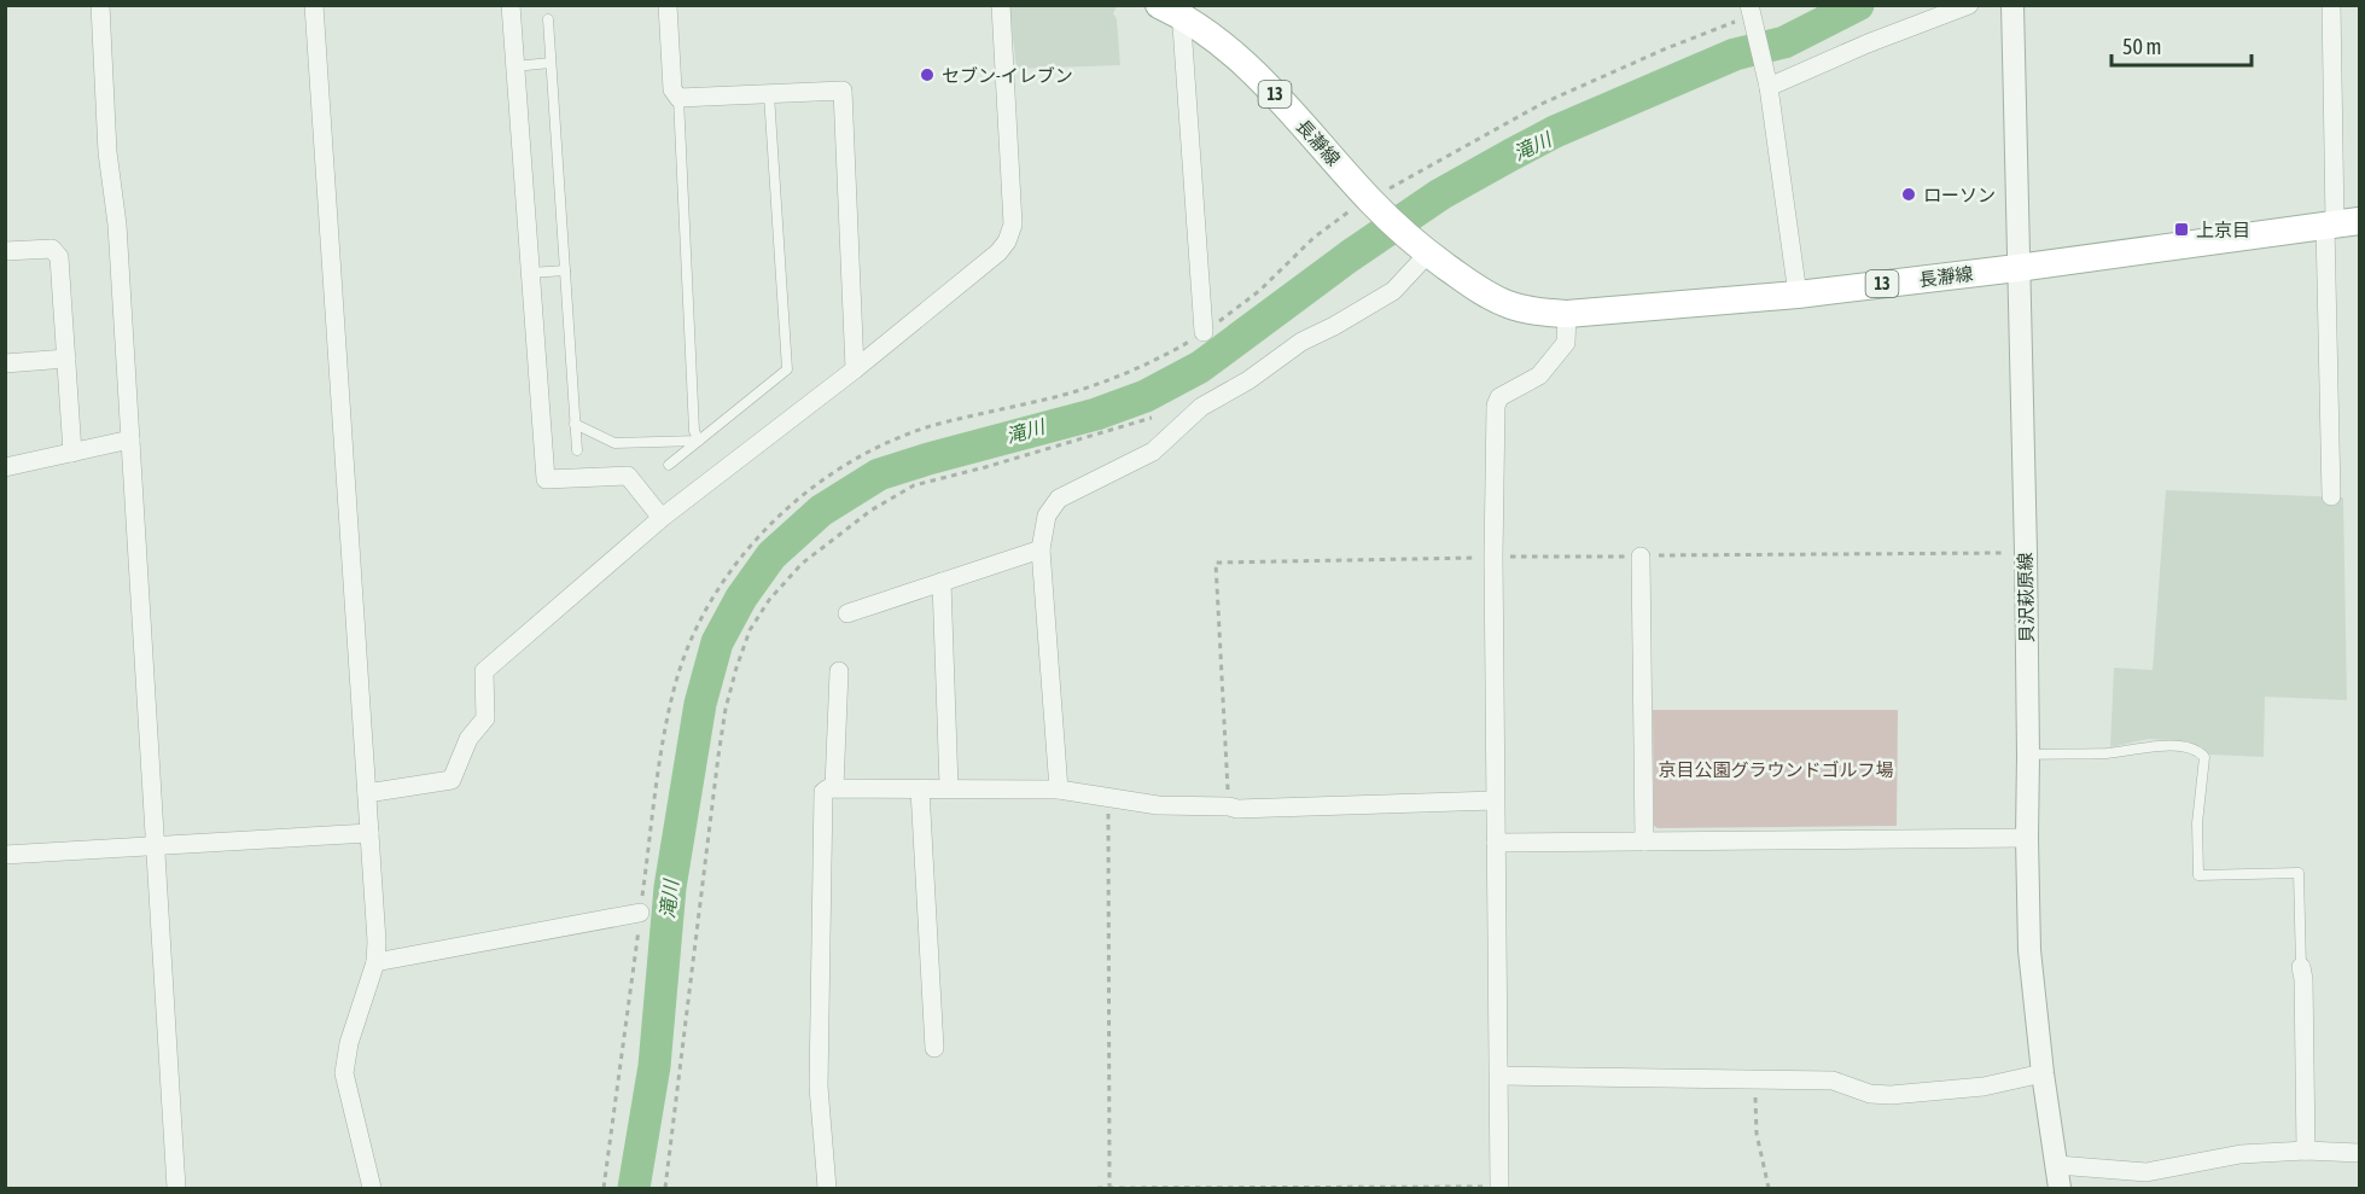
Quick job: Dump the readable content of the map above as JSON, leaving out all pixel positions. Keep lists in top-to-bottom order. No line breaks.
{"streets":{"main road":["13","長瀞線"],"street":["貝沢萩原線"]},"crossings":[["13","長瀞線"],["長瀞線","貝沢萩原線"]],"water":["滝川"],"parks":["京目公園グラウンドゴルフ場"],"places":{"other":["セブン-イレブン","ローソン"],"transit":["上京目"]},"scale_bar":"50 m"}
